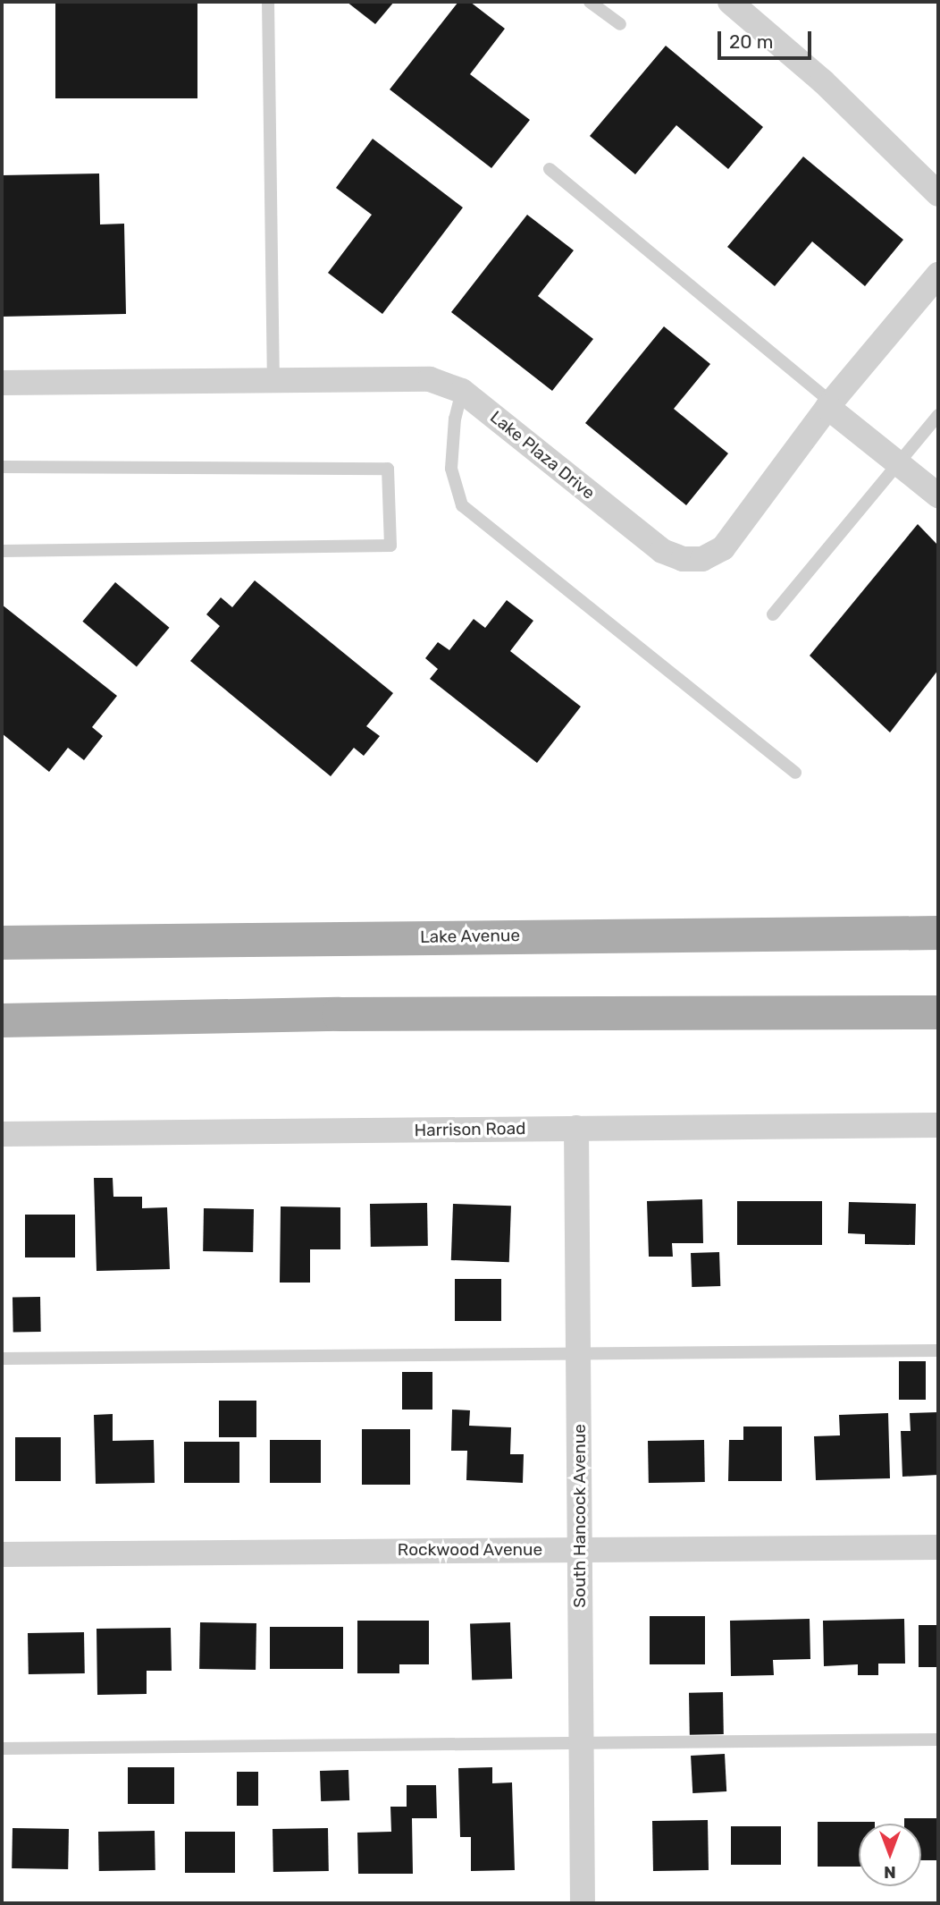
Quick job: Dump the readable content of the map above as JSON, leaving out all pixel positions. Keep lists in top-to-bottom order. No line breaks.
{"streets":{"main road":["Lake Avenue"],"street":["Lake Plaza Drive","Harrison Road","South Hancock Avenue","Rockwood Avenue"]},"crossings":[["Harrison Road","South Hancock Avenue"],["South Hancock Avenue","Rockwood Avenue"]],"scale_bar":"20 m","north":"bottom"}
